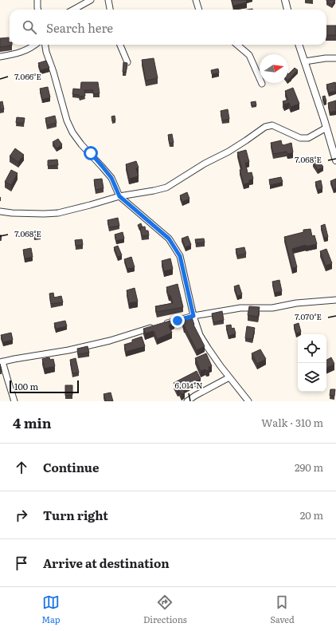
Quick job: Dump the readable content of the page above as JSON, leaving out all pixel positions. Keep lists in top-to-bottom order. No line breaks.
{"scale_bar":"100 m","north":"right","page":{"search":"Search here","scale":"100 m","heading":["4 min","Walk · 310 m"],"list":[["Continue","290 m"],["Turn right","20 m"],"Arrive at destination"],"nav":["Map","Directions","Saved"]},"coordinates":["7.066°E","7.068°E","7.070°E","6.014°N"]}
